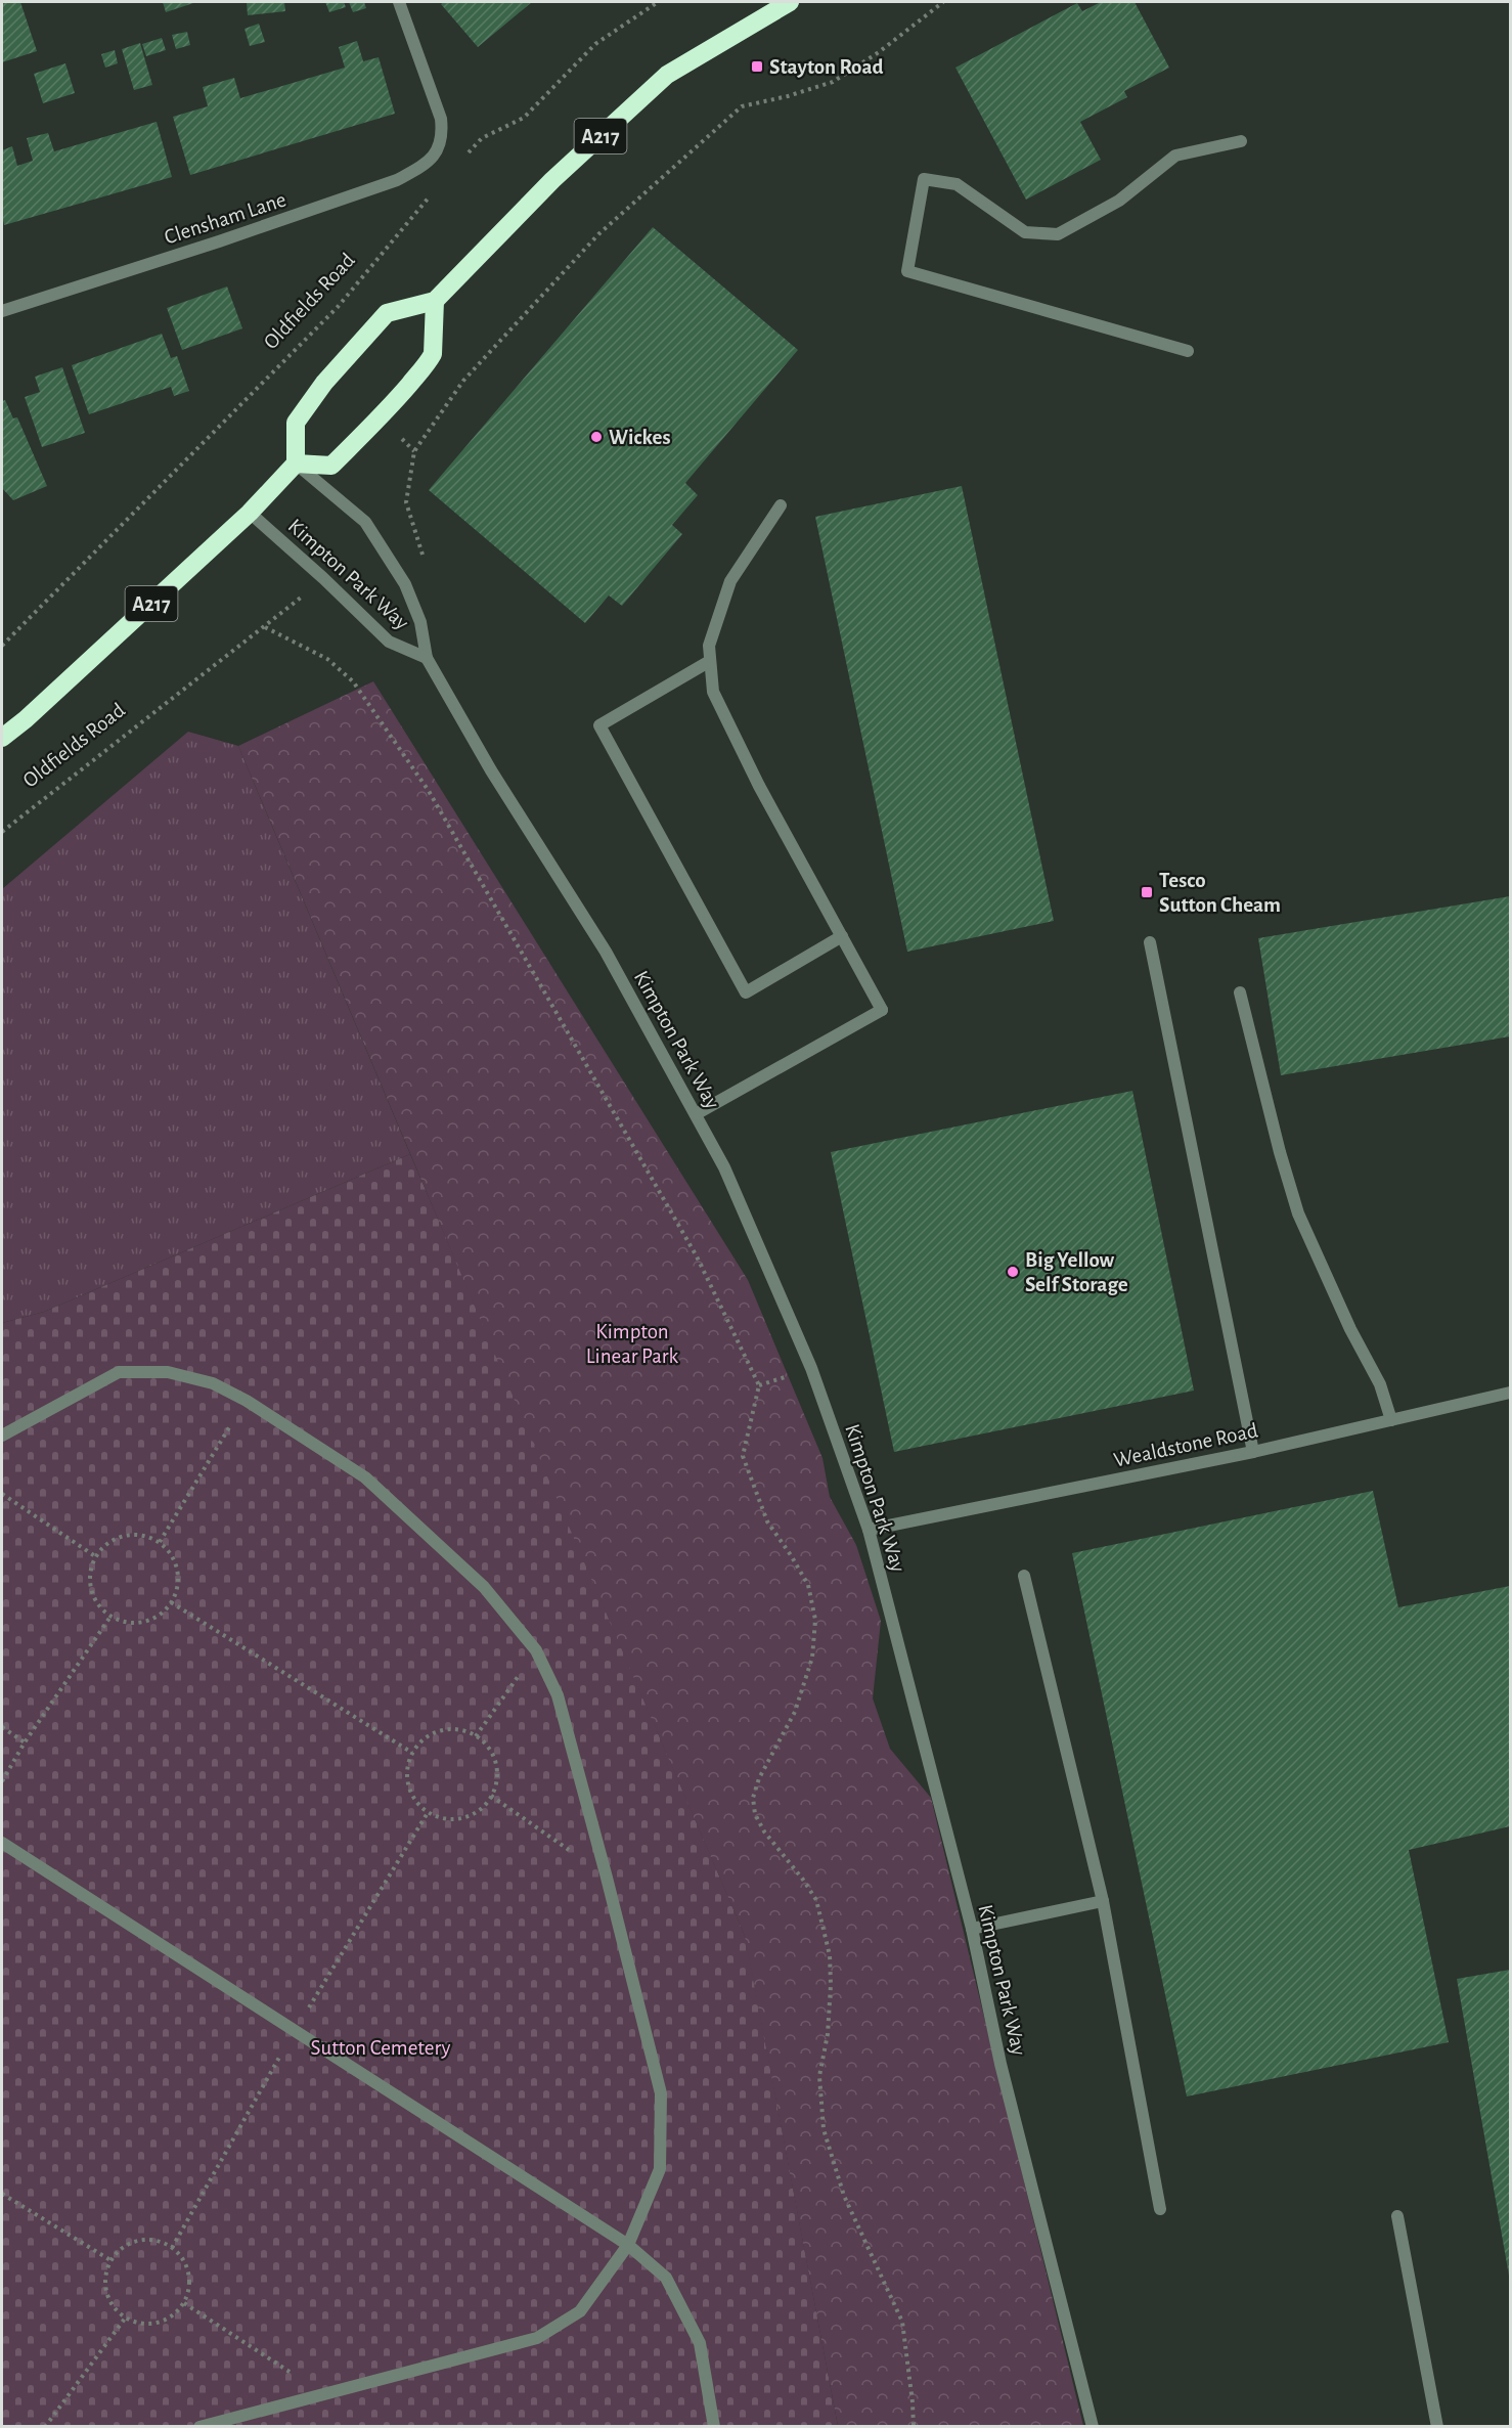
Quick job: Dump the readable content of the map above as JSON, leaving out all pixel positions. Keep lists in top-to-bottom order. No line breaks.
{"streets":{"highway":["A217"],"street":["Clensham Lane","Kimpton Park Way","Wealdstone Road"],"path":["Oldfields Road"]},"crossings":[["A217","Kimpton Park Way"],["Kimpton Park Way","Wealdstone Road"]],"parks":["Kimpton Linear Park","Sutton Cemetery"],"places":{"transit":["Stayton Road","Tesco Sutton Cheam"],"other":["Wickes","Big Yellow Self Storage"]}}
